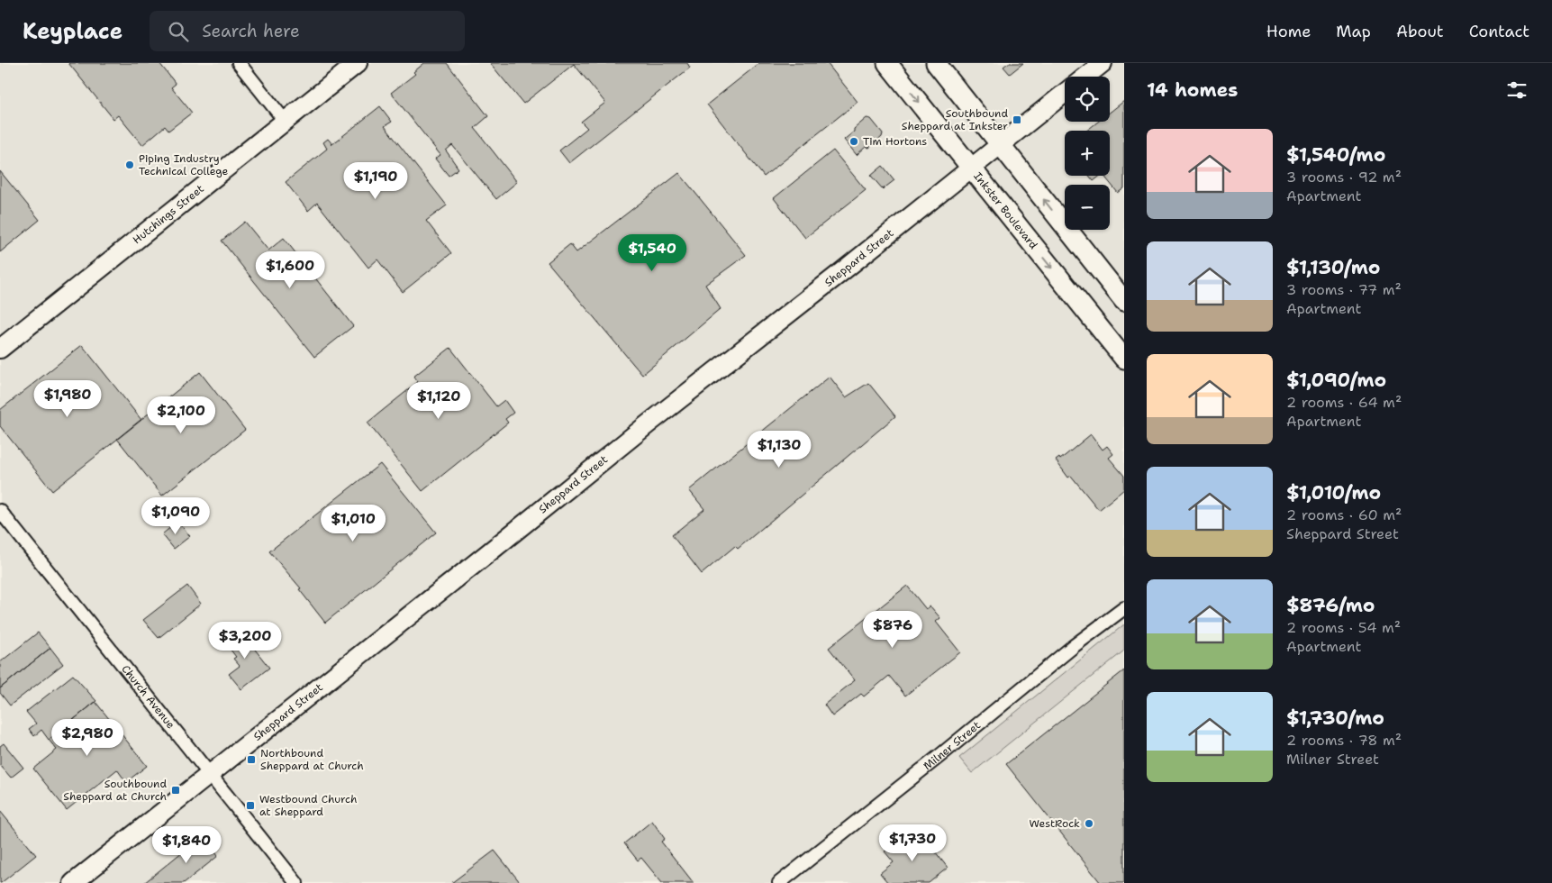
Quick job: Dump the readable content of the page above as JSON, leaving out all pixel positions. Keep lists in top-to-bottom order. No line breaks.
{"streets":{"main road":["Inkster Boulevard"],"street":["Hutchings Street","Sheppard Street","Church Avenue","Milner Street"]},"crossings":[["Inkster Boulevard","Sheppard Street"],["Sheppard Street","Church Avenue"]],"places":{"transit":["Southbound Sheppard at Inkster","Northbound Sheppard at Church","Southbound Sheppard at Church","Westbound Church at Sheppard"],"other":["Tim Hortons","Piping Industry Technical College","WestRock"]},"page":{"header":"Keyplace","search":"Search here","nav":["Home","Map","About","Contact"],"heading":"14 homes","map_buttons":["+","−"],"list":[{"name":"$1,540/mo","note":"3 rooms · 92 m² · Apartment"},{"name":"$1,130/mo","note":"3 rooms · 77 m² · Apartment"},{"name":"$1,090/mo","note":"2 rooms · 64 m² · Apartment"},{"name":"$1,010/mo","note":"2 rooms · 60 m² · Sheppard Street"},{"name":"$876/mo","note":"2 rooms · 54 m² · Apartment"},{"name":"$1,730/mo","note":"2 rooms · 78 m² · Milner Street"}],"price":["$1,190","$1,540","$1,600","$1,980","$1,120","$2,100","$1,130","$1,090","$1,010","$876","$3,200","$2,980","$1,730","$1,840"]}}
